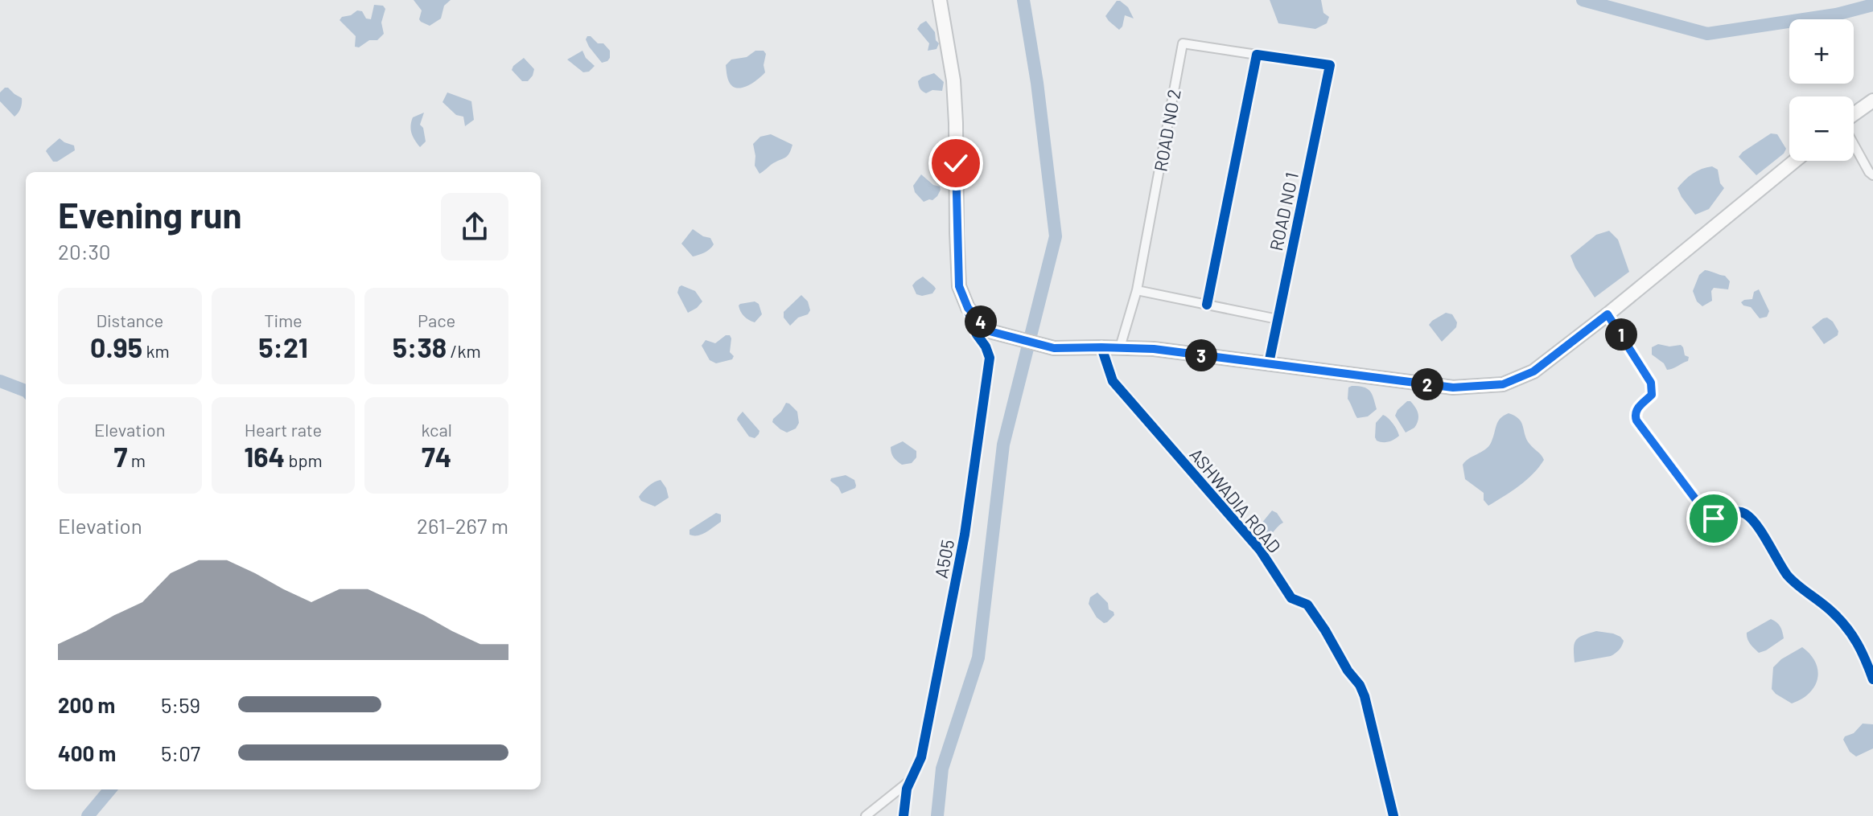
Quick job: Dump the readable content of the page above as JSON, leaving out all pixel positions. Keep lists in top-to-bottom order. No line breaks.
{"streets":{"street":["ROAD NO 2","ROAD NO 1","ASHWADIA ROAD","A505"]},"crossings":[["ROAD NO 2","ROAD NO 1"]],"page":{"map_buttons":["+","−"],"heading":["Evening run","20:30"],"stats":[["Distance","0.95 km"],["Time","5:21"],["Pace","5:38 /km"],["Elevation","7 m"],["Heart rate","164 bpm"],["kcal","74"]],"pins":["4","1","3","2"],"chart":["Elevation","261–267 m"],"list":[{"name":"200 m","note":"5:59"},{"name":"400 m","note":"5:07"}]}}
